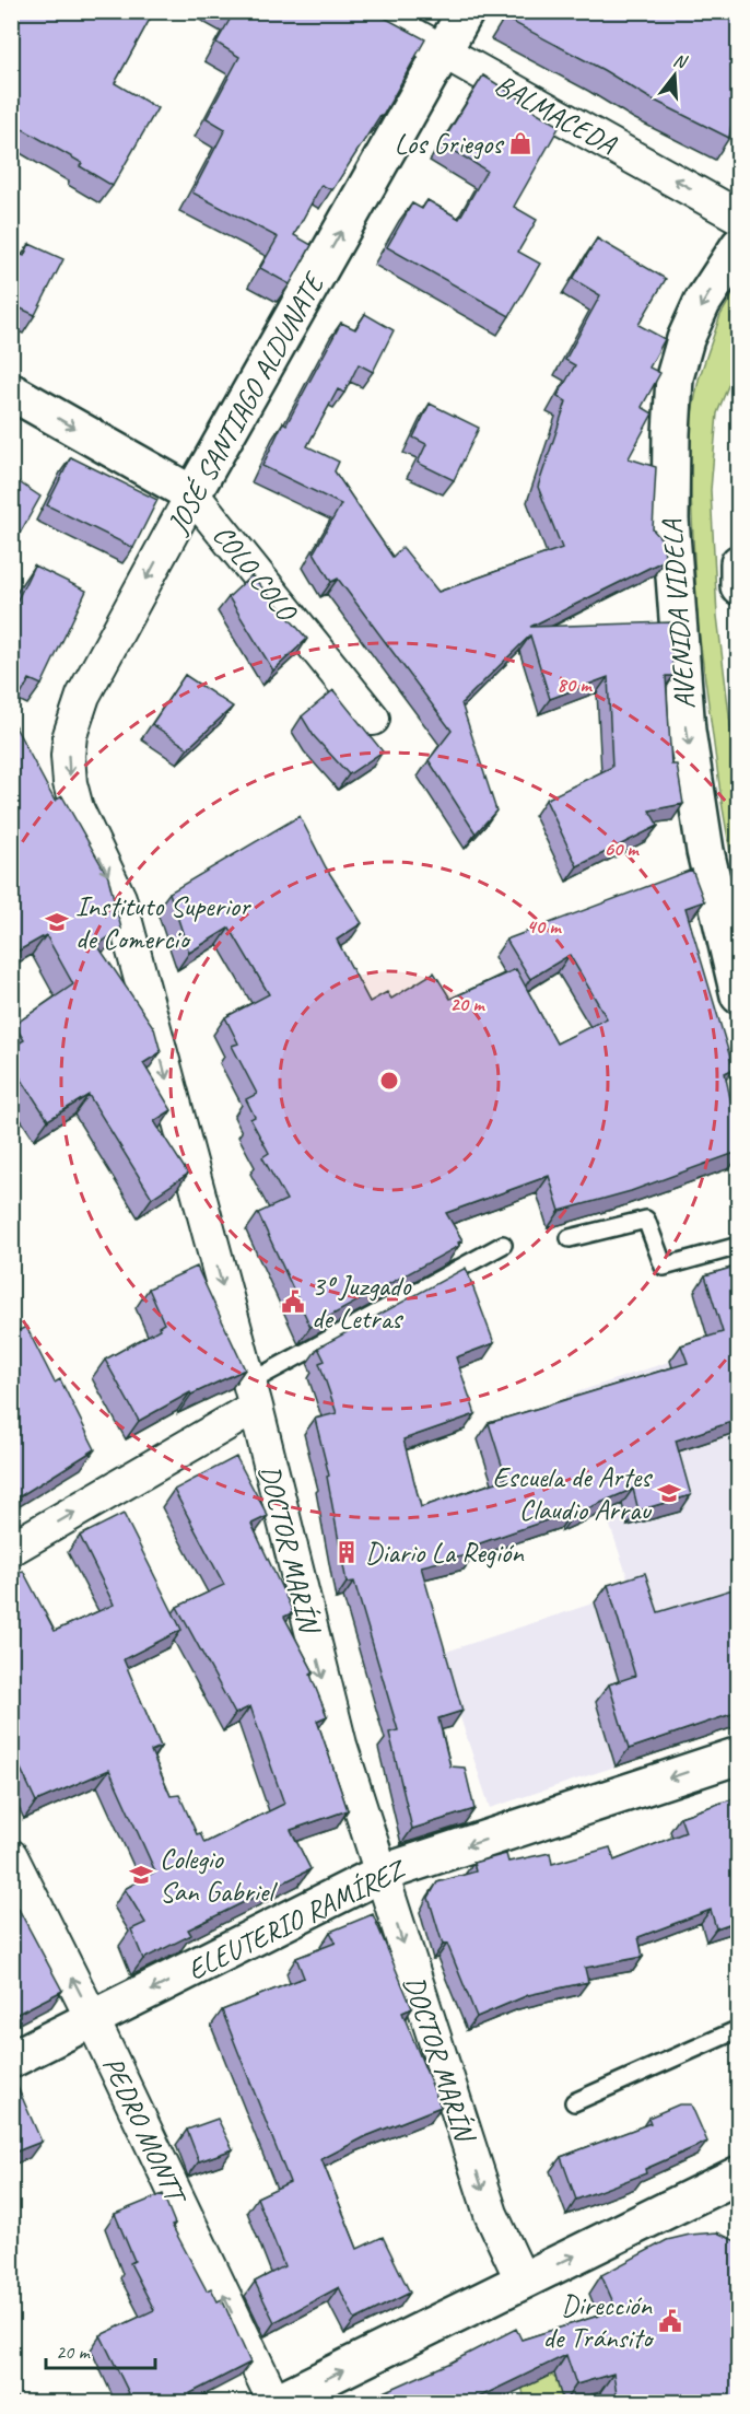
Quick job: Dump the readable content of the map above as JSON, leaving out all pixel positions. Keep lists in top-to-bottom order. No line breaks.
{"streets":{"main road":["JOSÉ SANTIAGO ALDUNATE","COLO COLO","AVENIDA VIDELA","ELEUTERIO RAMÍREZ"],"street":["BALMACEDA","DOCTOR MARÍN","PEDRO MONTT"]},"crossings":[["BALMACEDA","JOSÉ SANTIAGO ALDUNATE"],["BALMACEDA","AVENIDA VIDELA"],["JOSÉ SANTIAGO ALDUNATE","COLO COLO"],["JOSÉ SANTIAGO ALDUNATE","DOCTOR MARÍN"],["DOCTOR MARÍN","ELEUTERIO RAMÍREZ"],["ELEUTERIO RAMÍREZ","PEDRO MONTT"]],"one_way":["BALMACEDA","COLO COLO","AVENIDA VIDELA","DOCTOR MARÍN","ELEUTERIO RAMÍREZ","PEDRO MONTT"],"places":{"shop":["Los Griegos"],"school or university":["Instituto Superior de Comercio","Escuela de Artes Claudio Arrau","Colegio San Gabriel"],"public building":["3º Juzgado de Letras","Dirección de Tránsito"],"building":["Diario La Región"]},"scale_bar":"20 m","north":"top","rings":["80 m","60 m","40 m","20 m"]}
